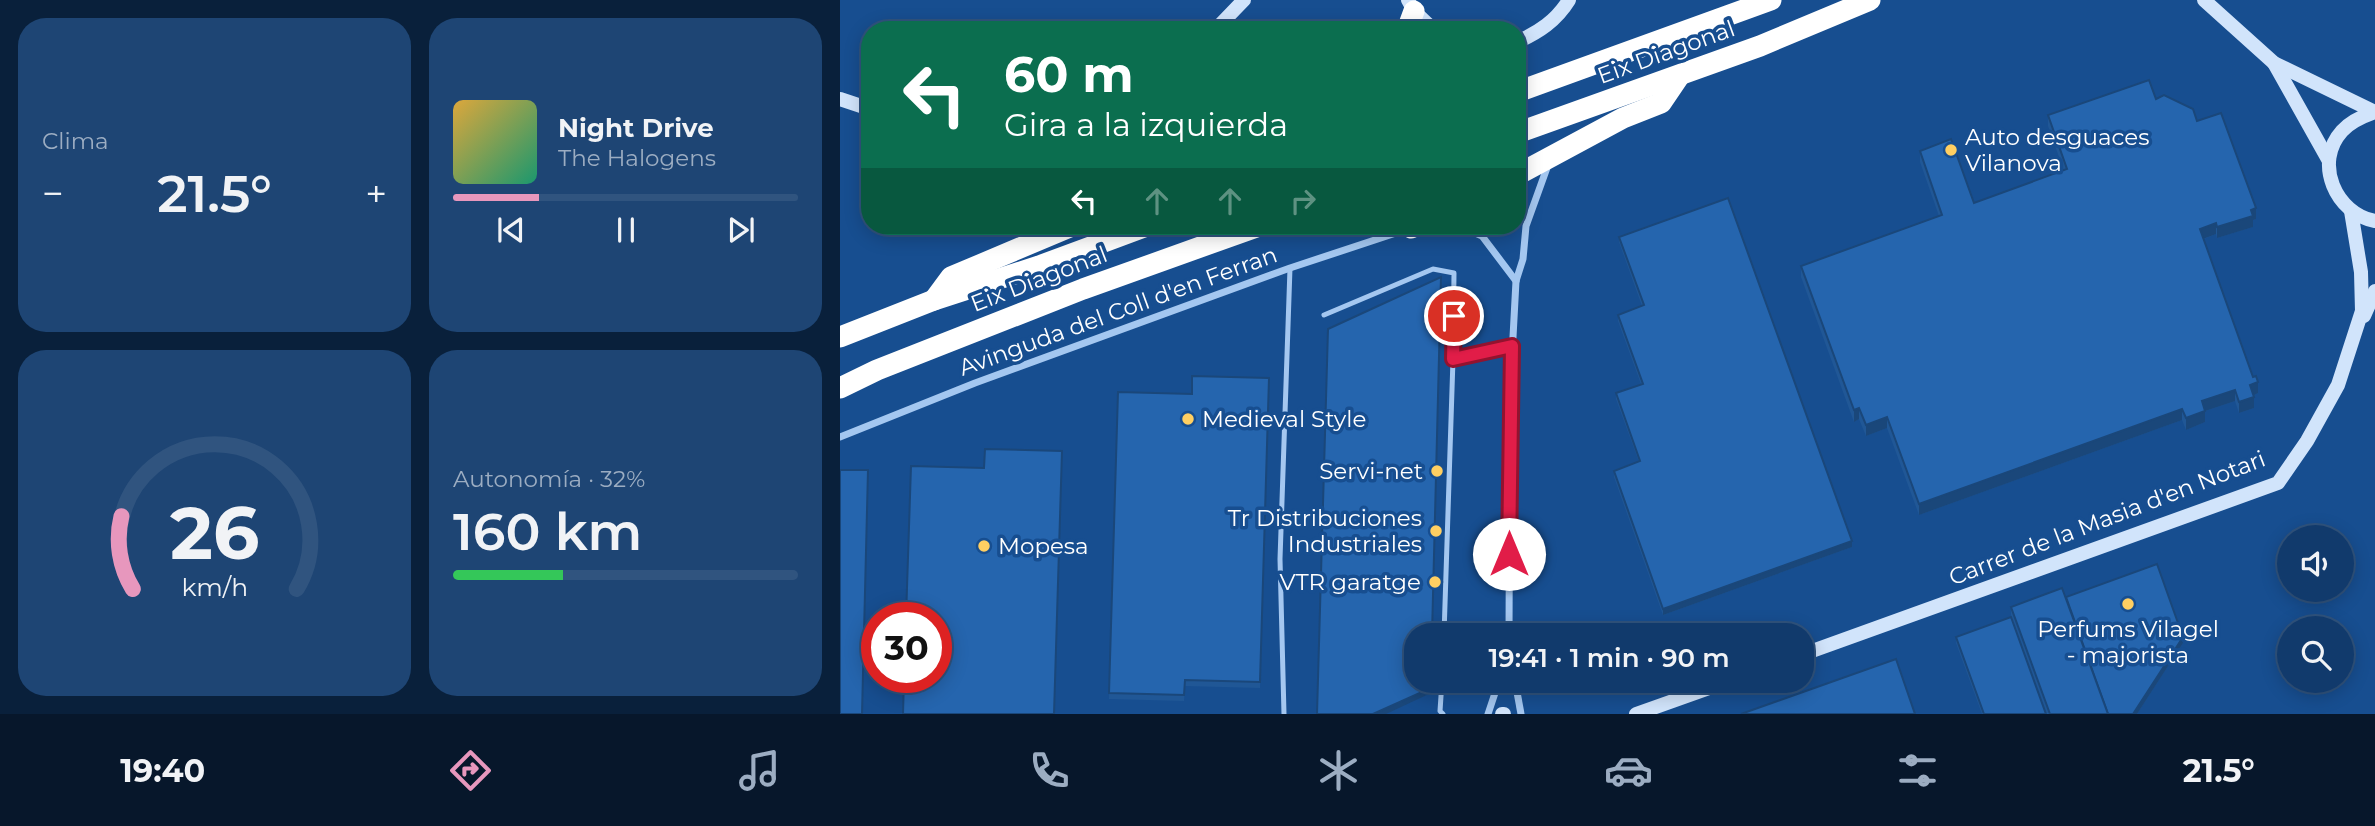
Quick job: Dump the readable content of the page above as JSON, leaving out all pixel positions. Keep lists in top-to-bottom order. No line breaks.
{"streets":{"highway":["Eix Diagonal"],"street":["Avinguda del Coll d'en Ferran","Carrer de la Masia d'en Notari"]},"places":["Auto desguaces Vilanova","Medieval Style","Servi-net","Tr Distribuciones Industriales","Mopesa","VTR garatge","Perfums Vilagel - majorista"],"page":{"tile":["Clima",["Autonomía · 32%","160 km"]],"turn":["60 m","Gira a la izquierda"],"song":["Night Drive","The Halogens"],"heat":["−","21.5°","+"],"limit":"30","trip":"19:41 · 1 min · 90 m","tabs":["19:40","21.5°"],"gauge":["26","km/h"]}}
